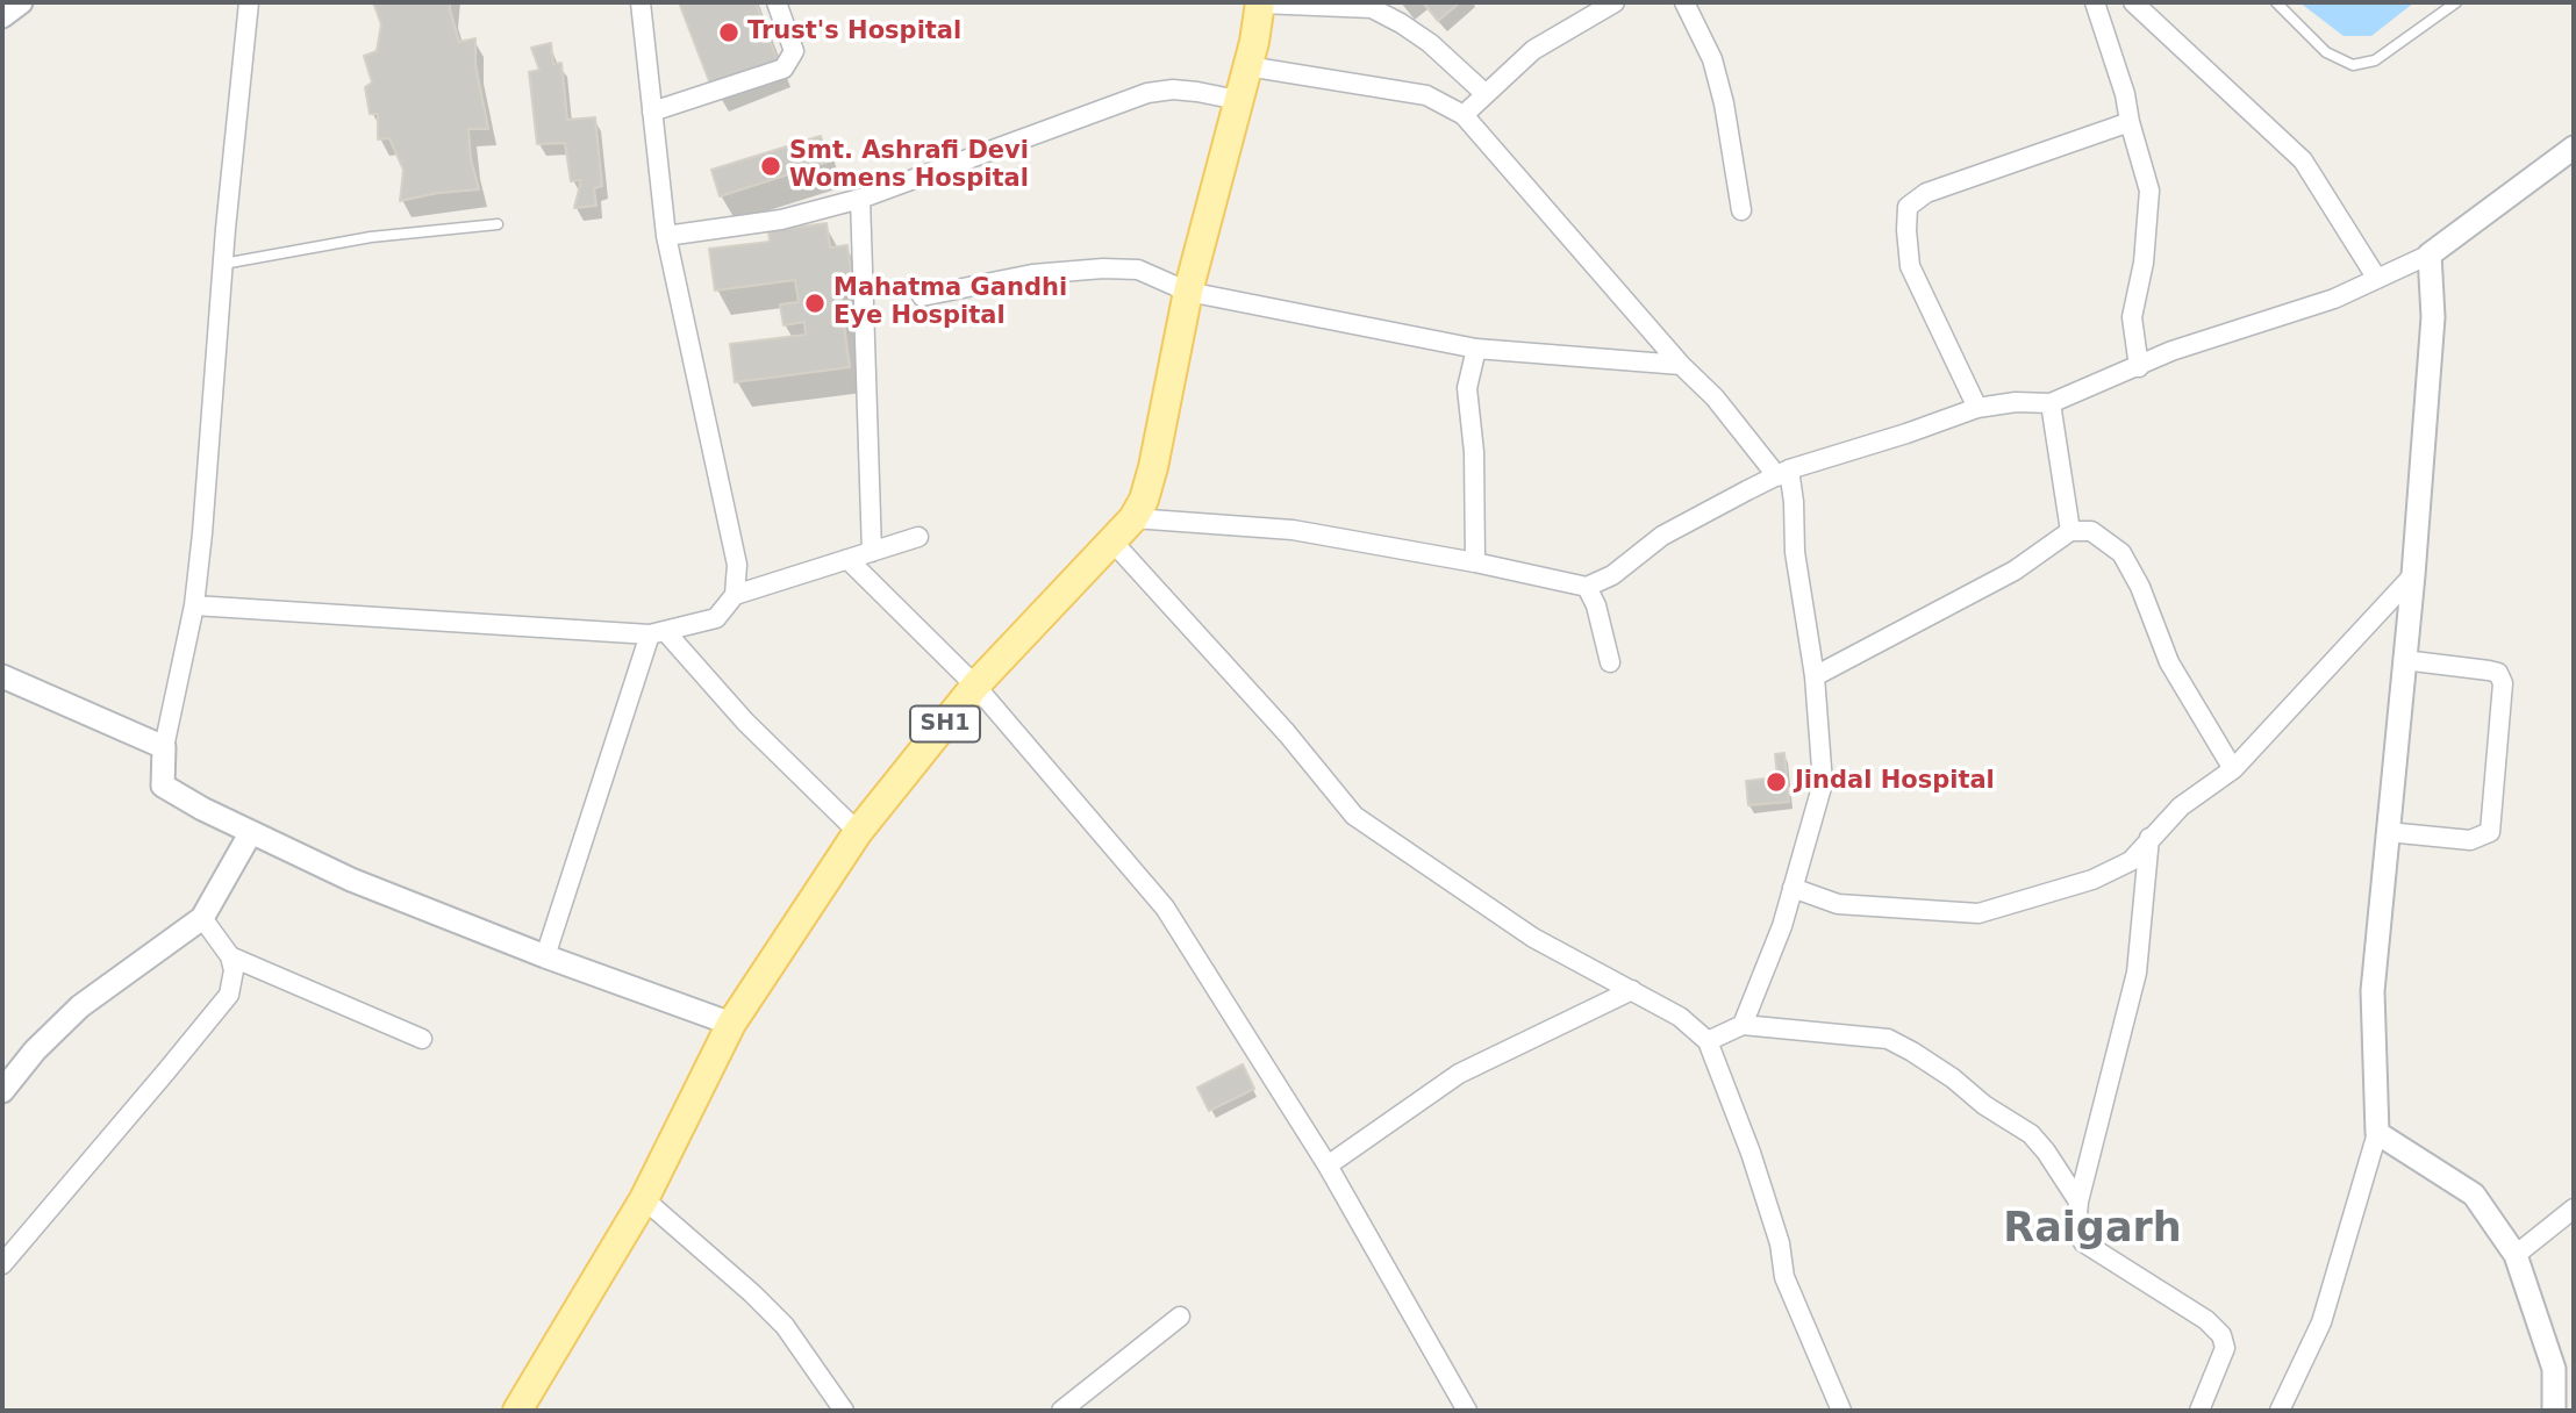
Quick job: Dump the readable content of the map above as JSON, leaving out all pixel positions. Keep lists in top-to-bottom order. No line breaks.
{"streets":{"main road":["SH1"]},"districts":["Raigarh"],"places":["Trust's Hospital","Smt. Ashrafi Devi Womens Hospital","Mahatma Gandhi Eye Hospital","Jindal Hospital"]}
